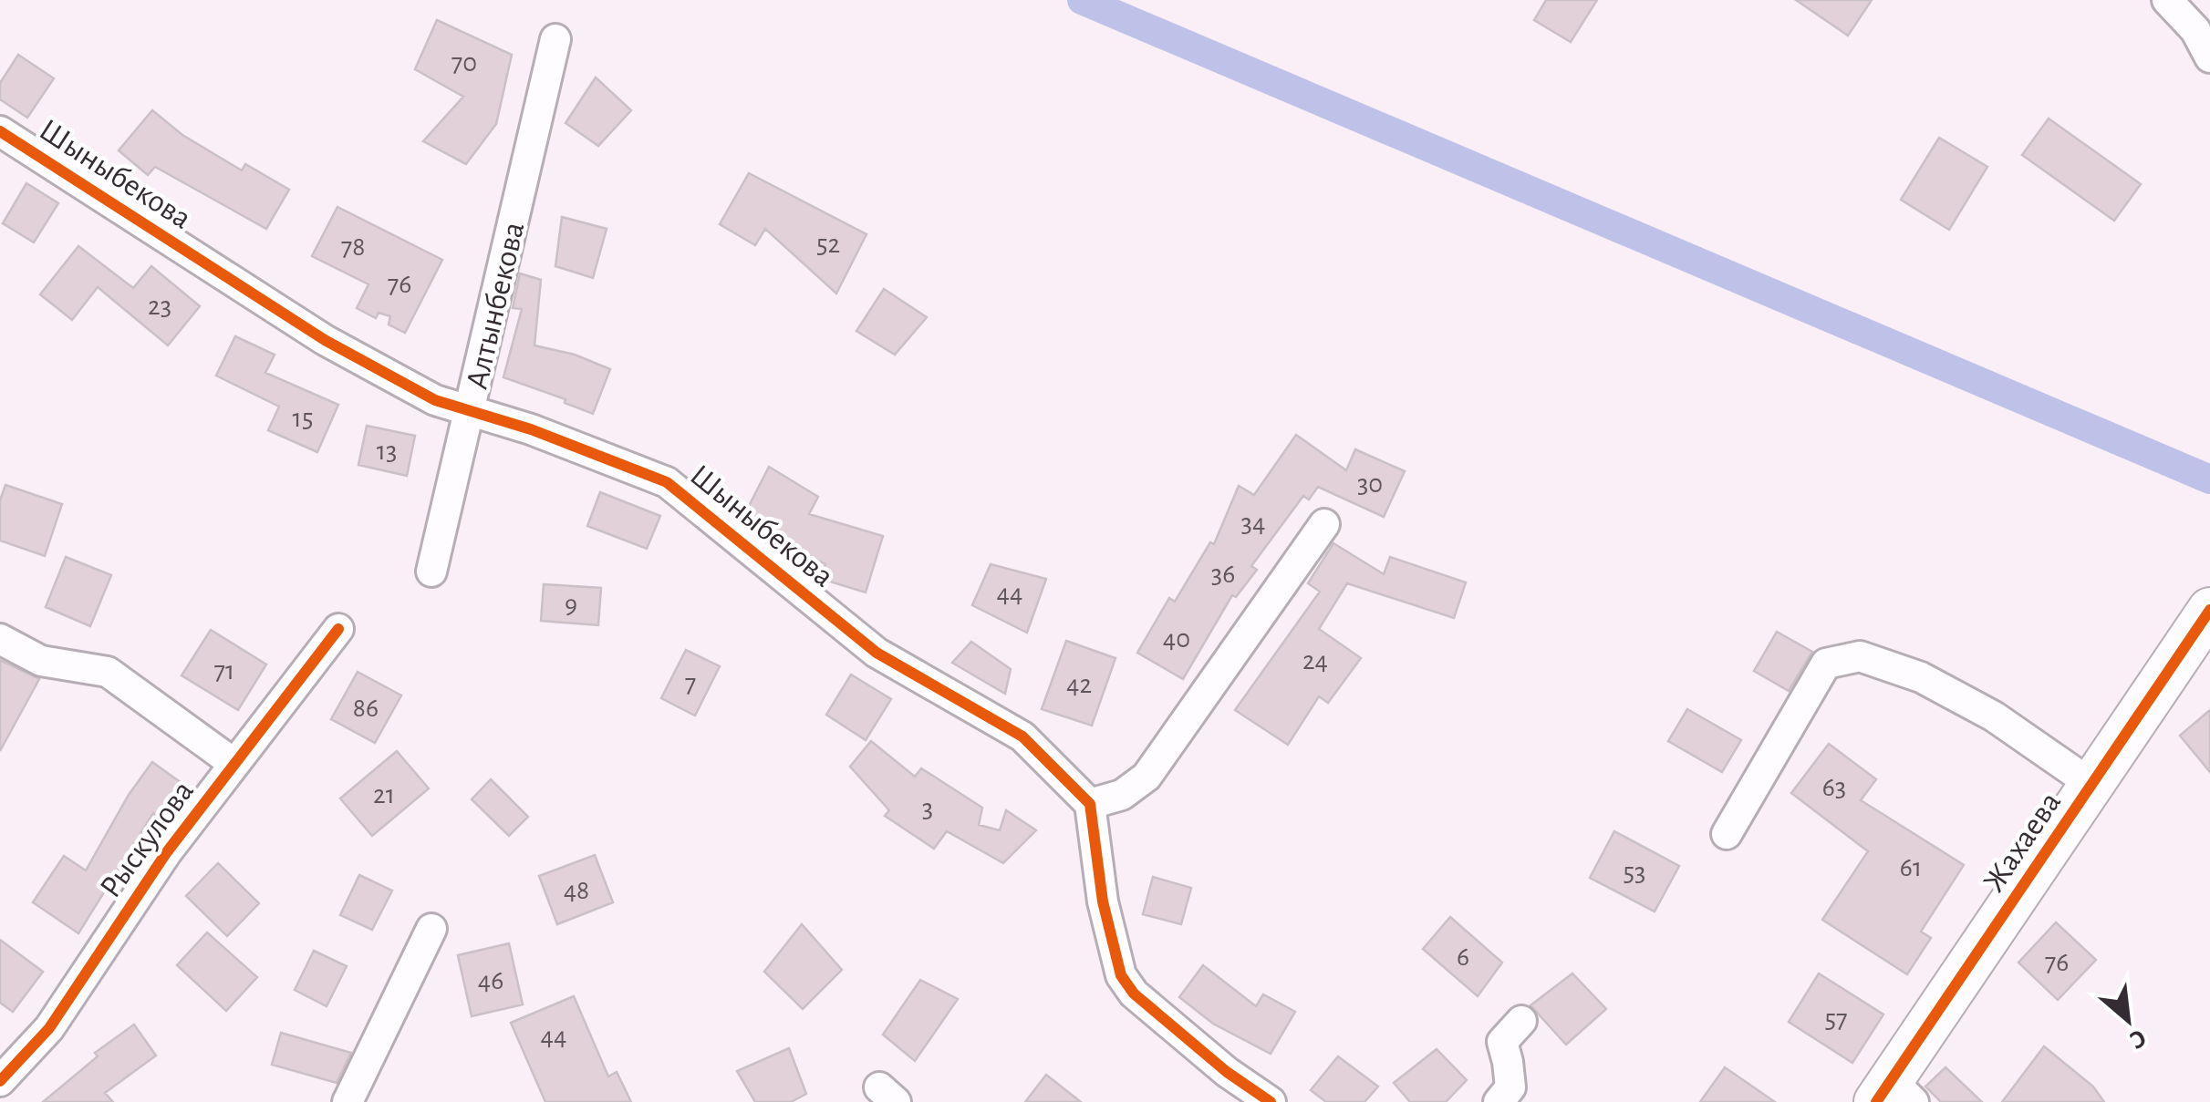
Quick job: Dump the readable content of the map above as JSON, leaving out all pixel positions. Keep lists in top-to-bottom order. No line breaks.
{"streets":{"street":["Шыныбекова","Алтынбекова","Рыскулова","Жахаева"]},"crossings":[["Шыныбекова","Алтынбекова"]],"house_numbers":["70","52","78","76","23","15","13","30","34","36","44","9","40","24","71","7","42","86","63","21","3","61","53","48","6","76","46","57","44"],"north":"bottom right"}
